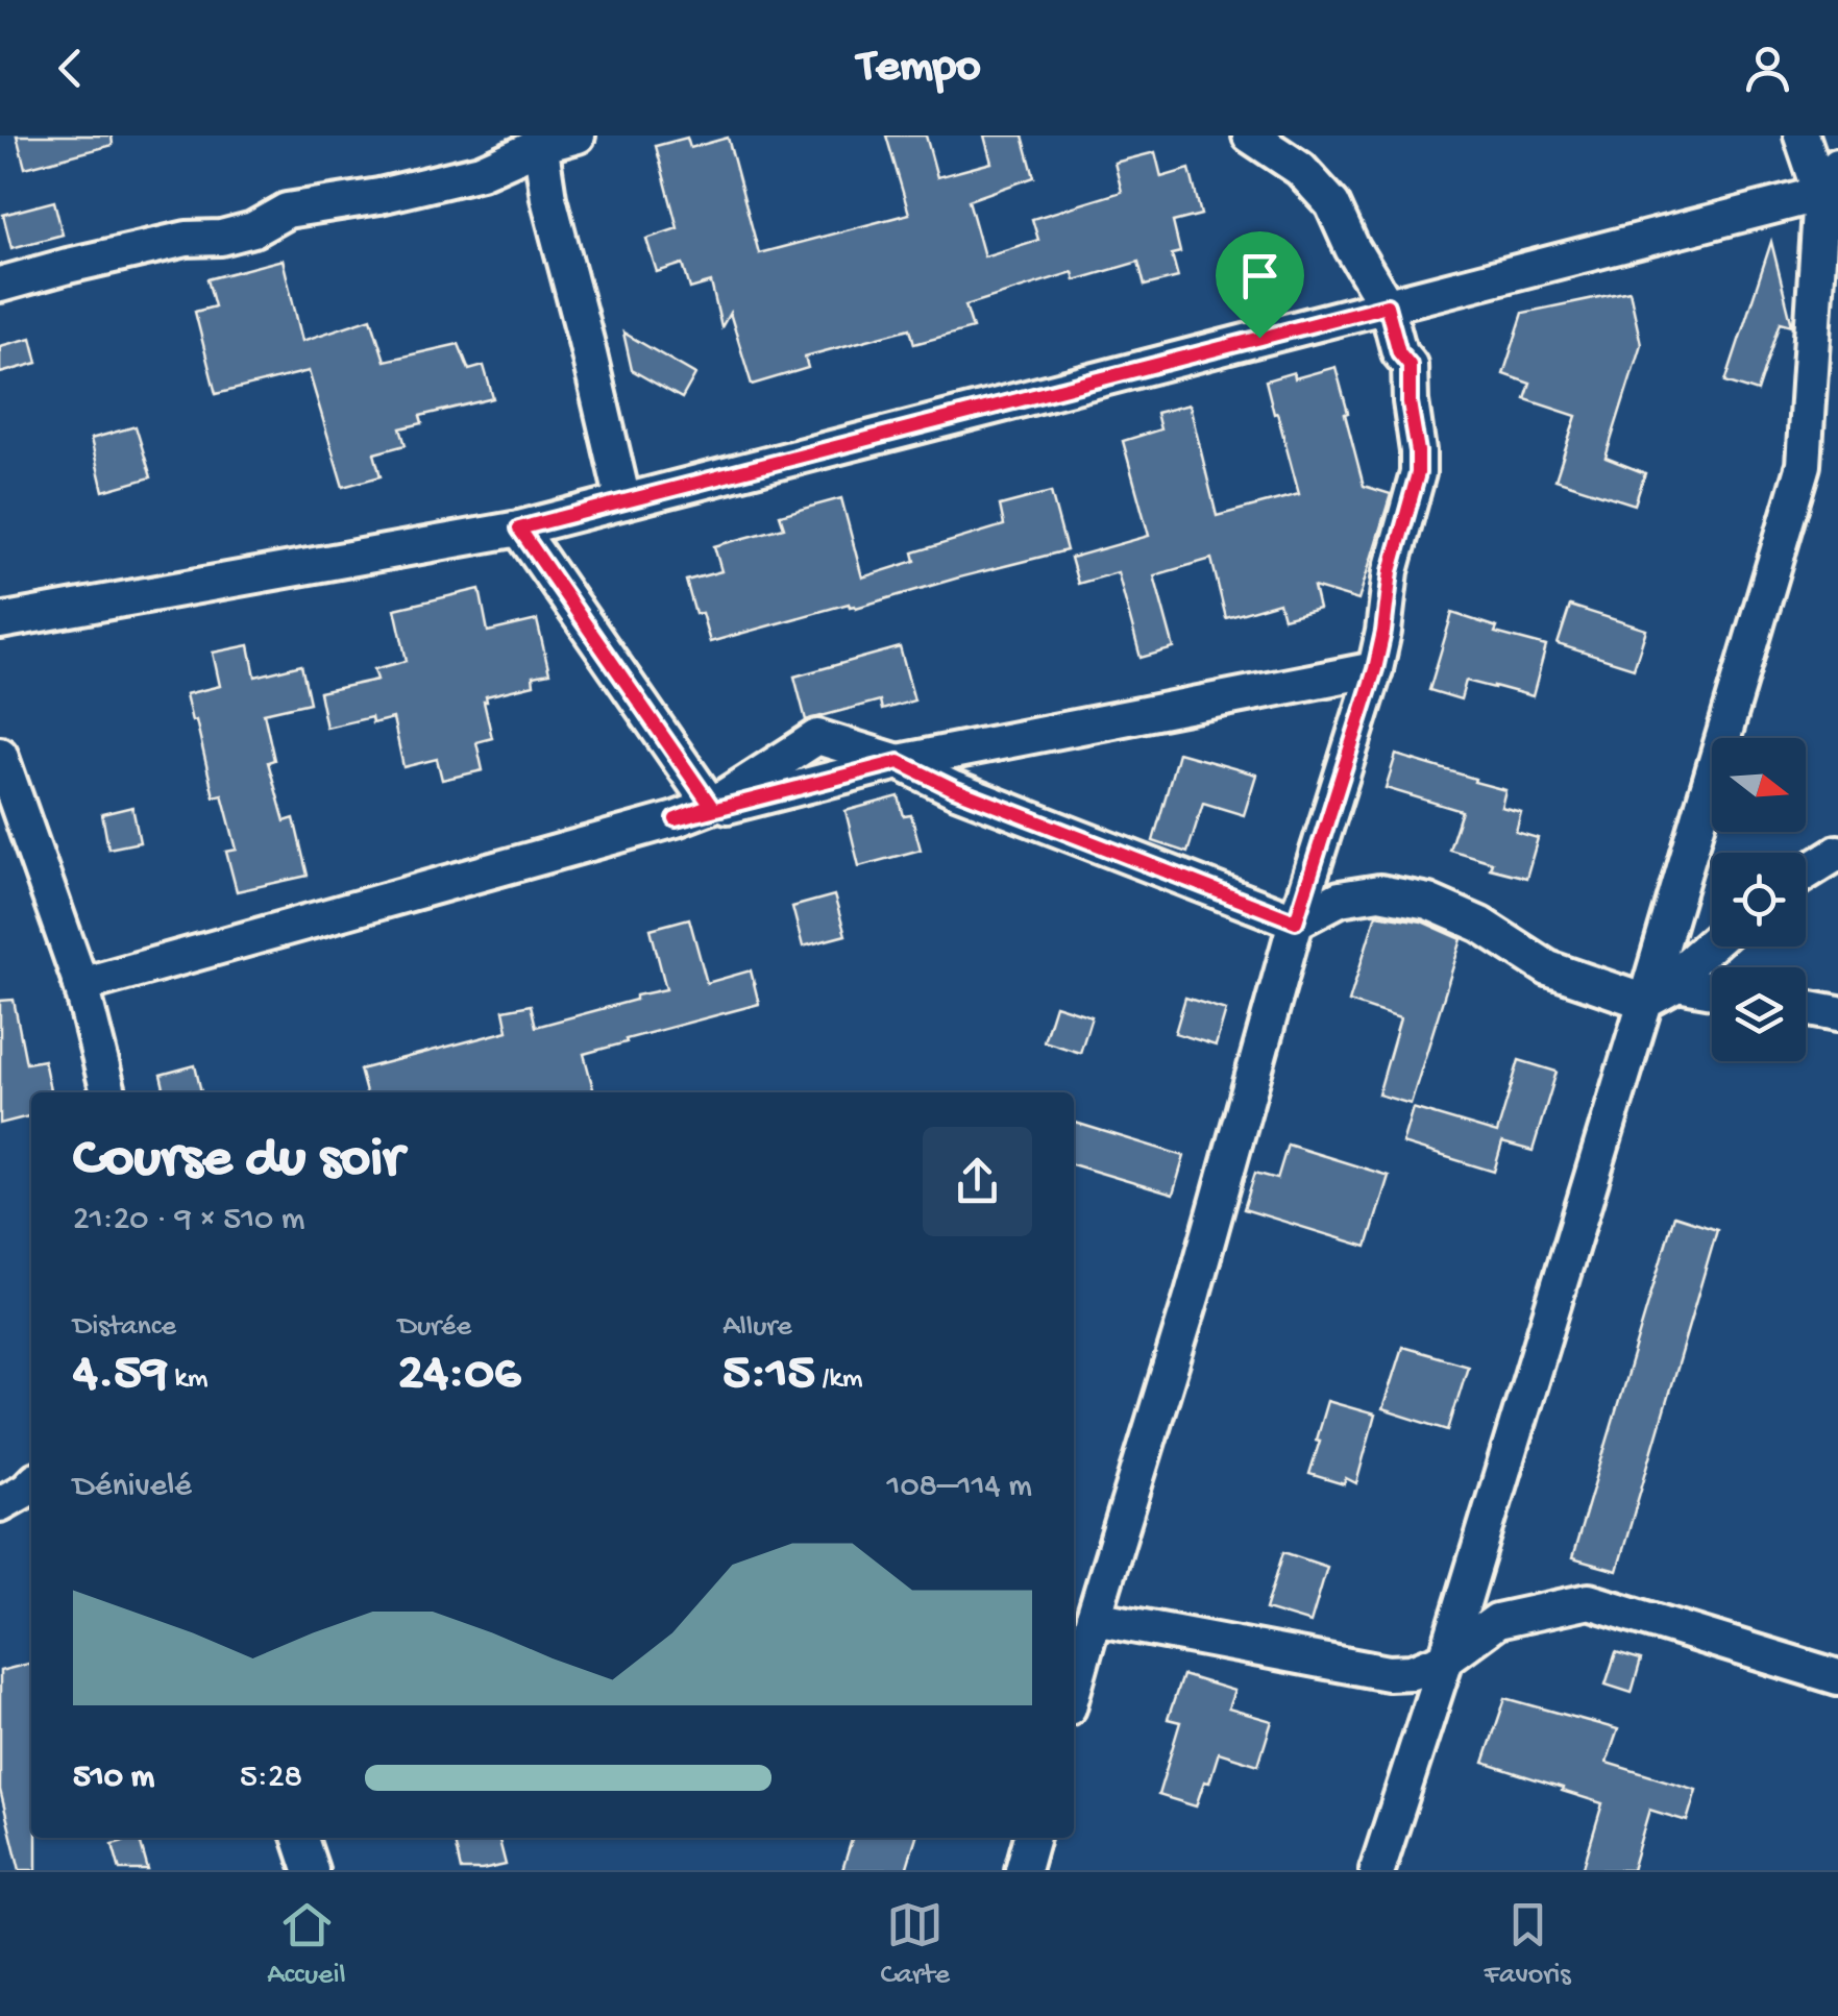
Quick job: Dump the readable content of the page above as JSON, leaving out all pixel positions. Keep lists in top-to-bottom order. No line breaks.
{"north":"right","page":{"header":"Tempo","heading":["Course du soir","21:20 · 9 × 510 m"],"stats":[["Distance","4.59 km"],["Durée","24:06"],["Allure","5:15 /km"]],"chart":["Dénivelé","108–114 m"],"list":[{"name":"510 m","note":"5:28"}],"tabs":["Accueil","Carte","Favoris"]}}
